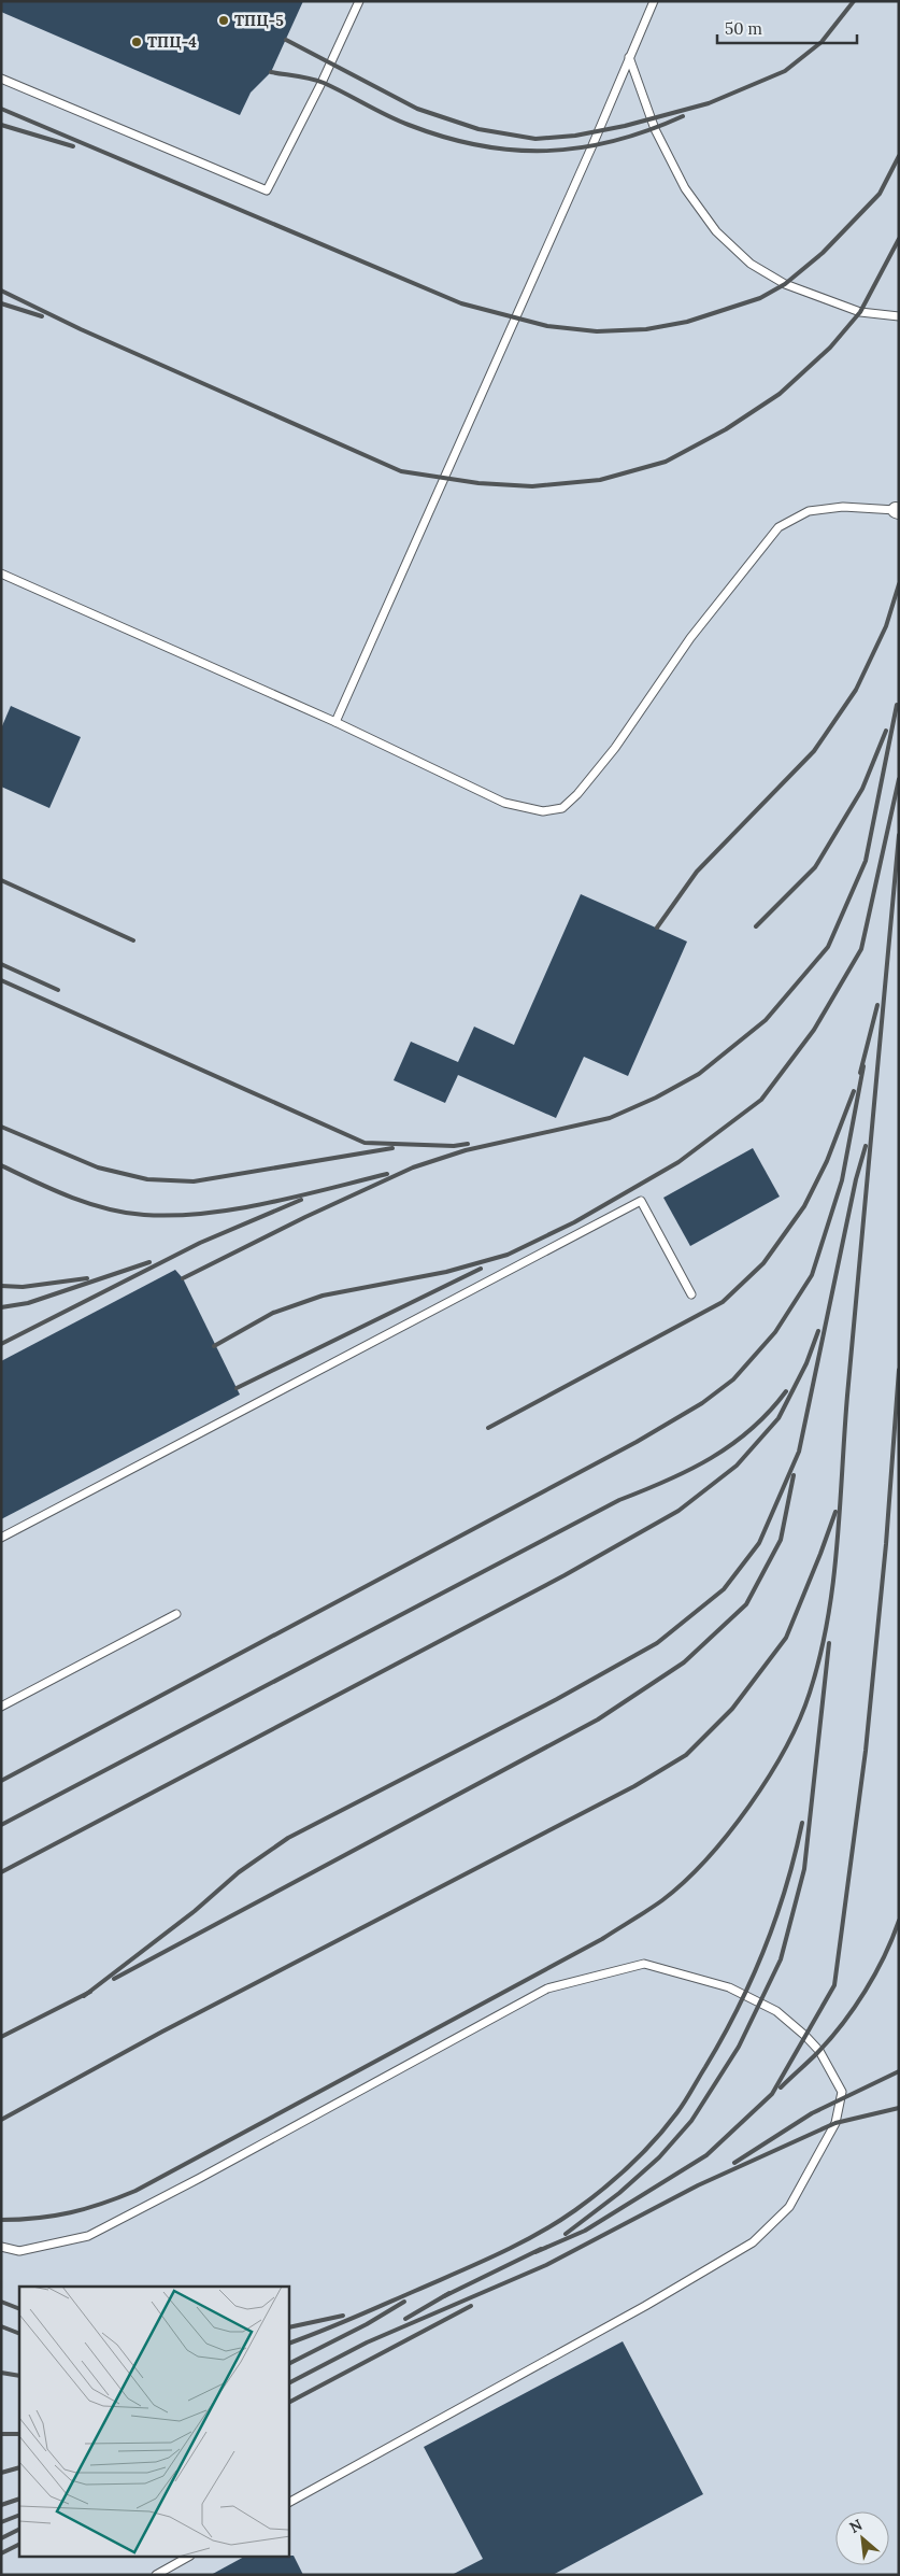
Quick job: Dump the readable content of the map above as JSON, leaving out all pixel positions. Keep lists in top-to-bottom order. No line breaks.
{"places":["ТПЦ-5","ТПЦ-4"],"scale_bar":"50 m","north":"top left"}
